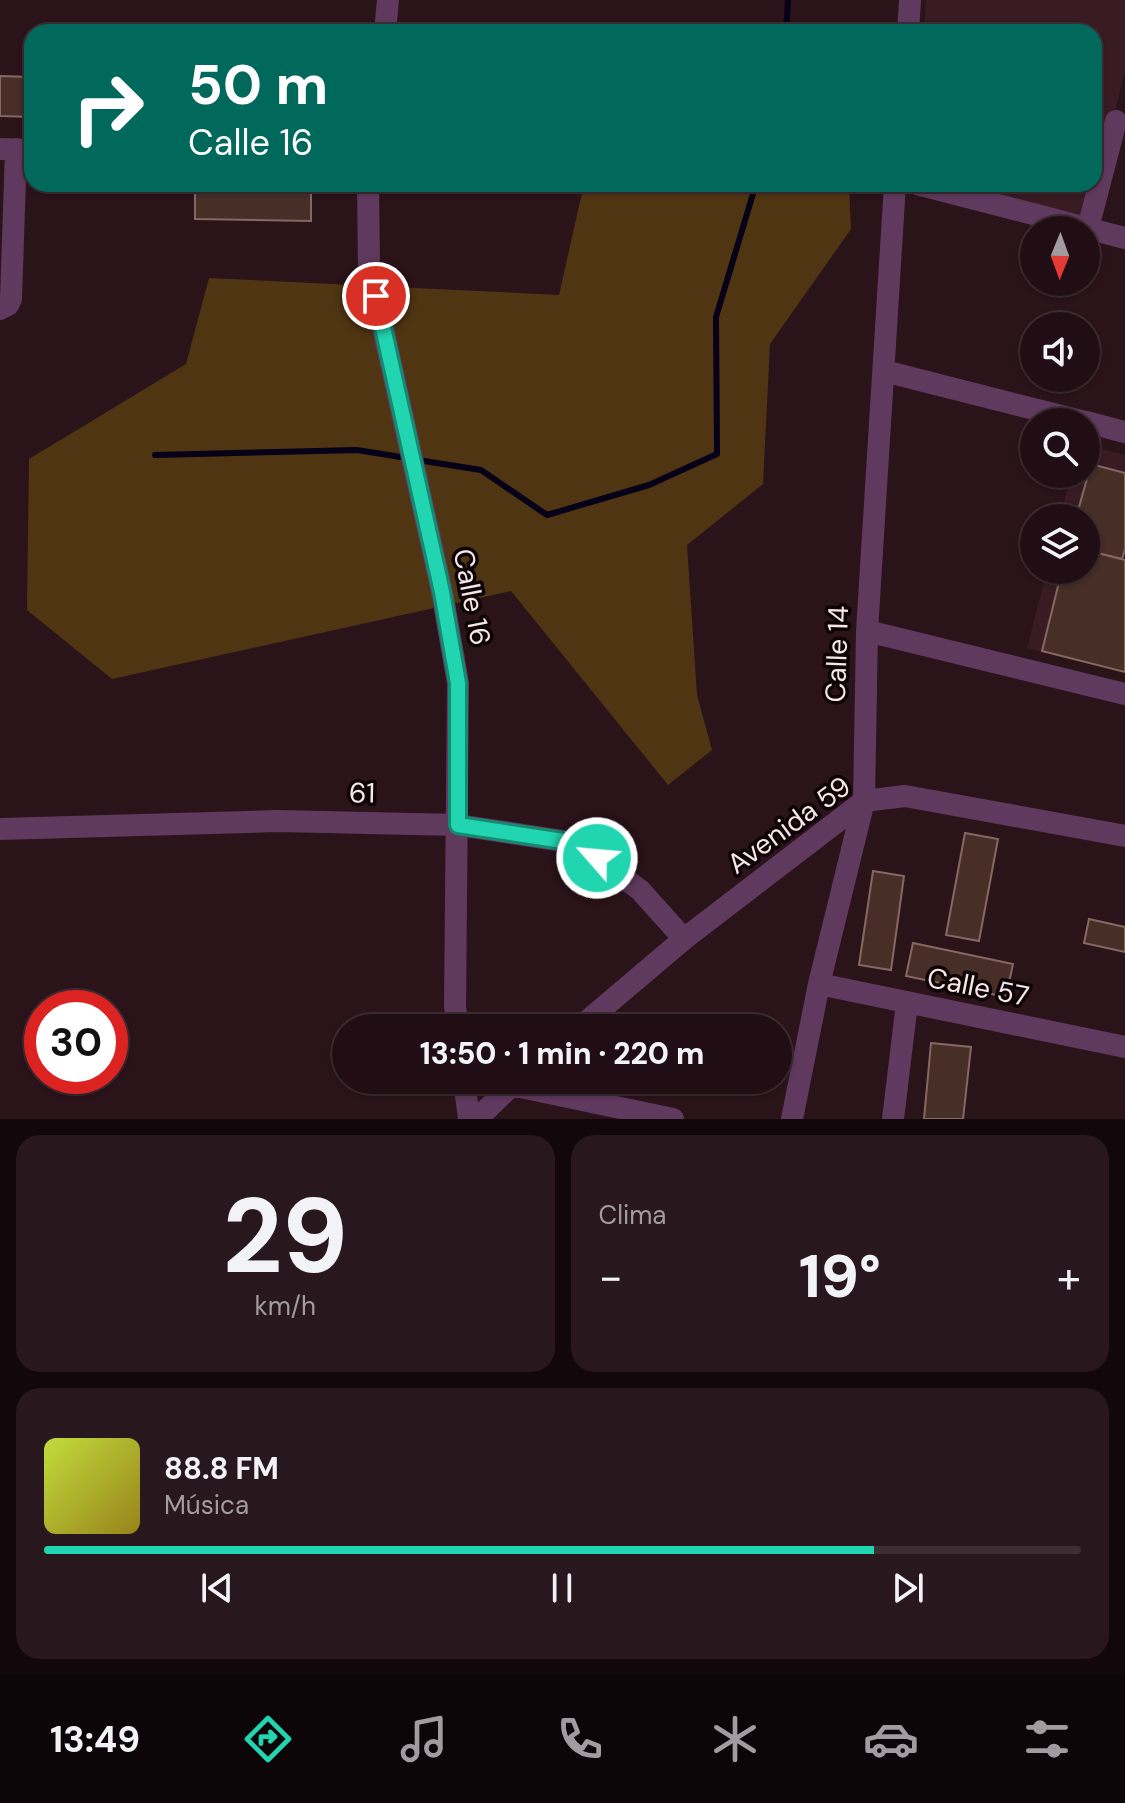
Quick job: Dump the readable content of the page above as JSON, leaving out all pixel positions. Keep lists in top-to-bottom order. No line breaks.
{"streets":{"street":["Calle 16","Calle 14","61","Avenida 59","Calle 57"]},"crossings":[["Calle 16","61"],["Calle 14","Avenida 59"],["Calle 14","Calle 57"],["61","Avenida 59"]],"north":"bottom","page":{"turn":["50 m","Calle 16"],"limit":"30","trip":"13:50 · 1 min · 220 m","tile":[["29","km/h"],"Clima"],"heat":["−","19°","+"],"song":["88.8 FM","Música"],"tabs":"13:49"}}
